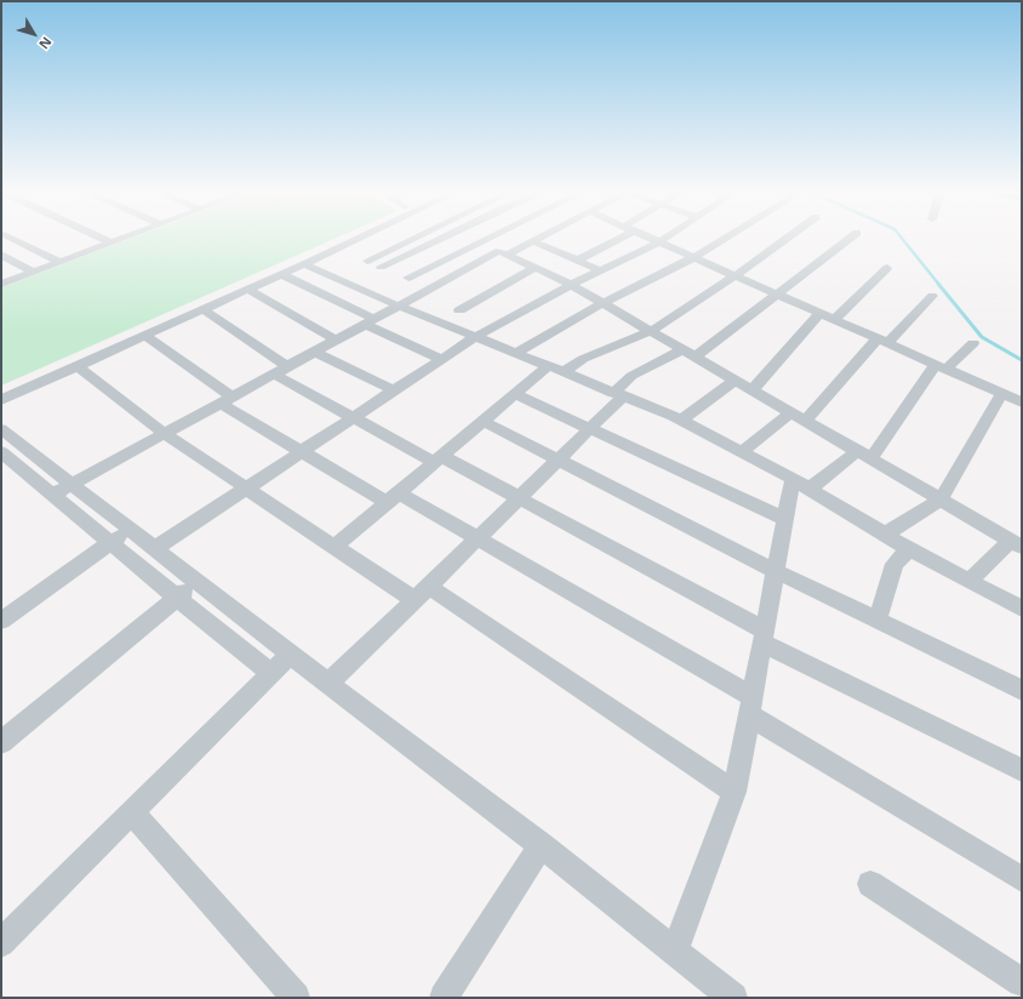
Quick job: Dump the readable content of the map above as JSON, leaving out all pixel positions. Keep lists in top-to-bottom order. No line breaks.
{"north":"bottom right"}
